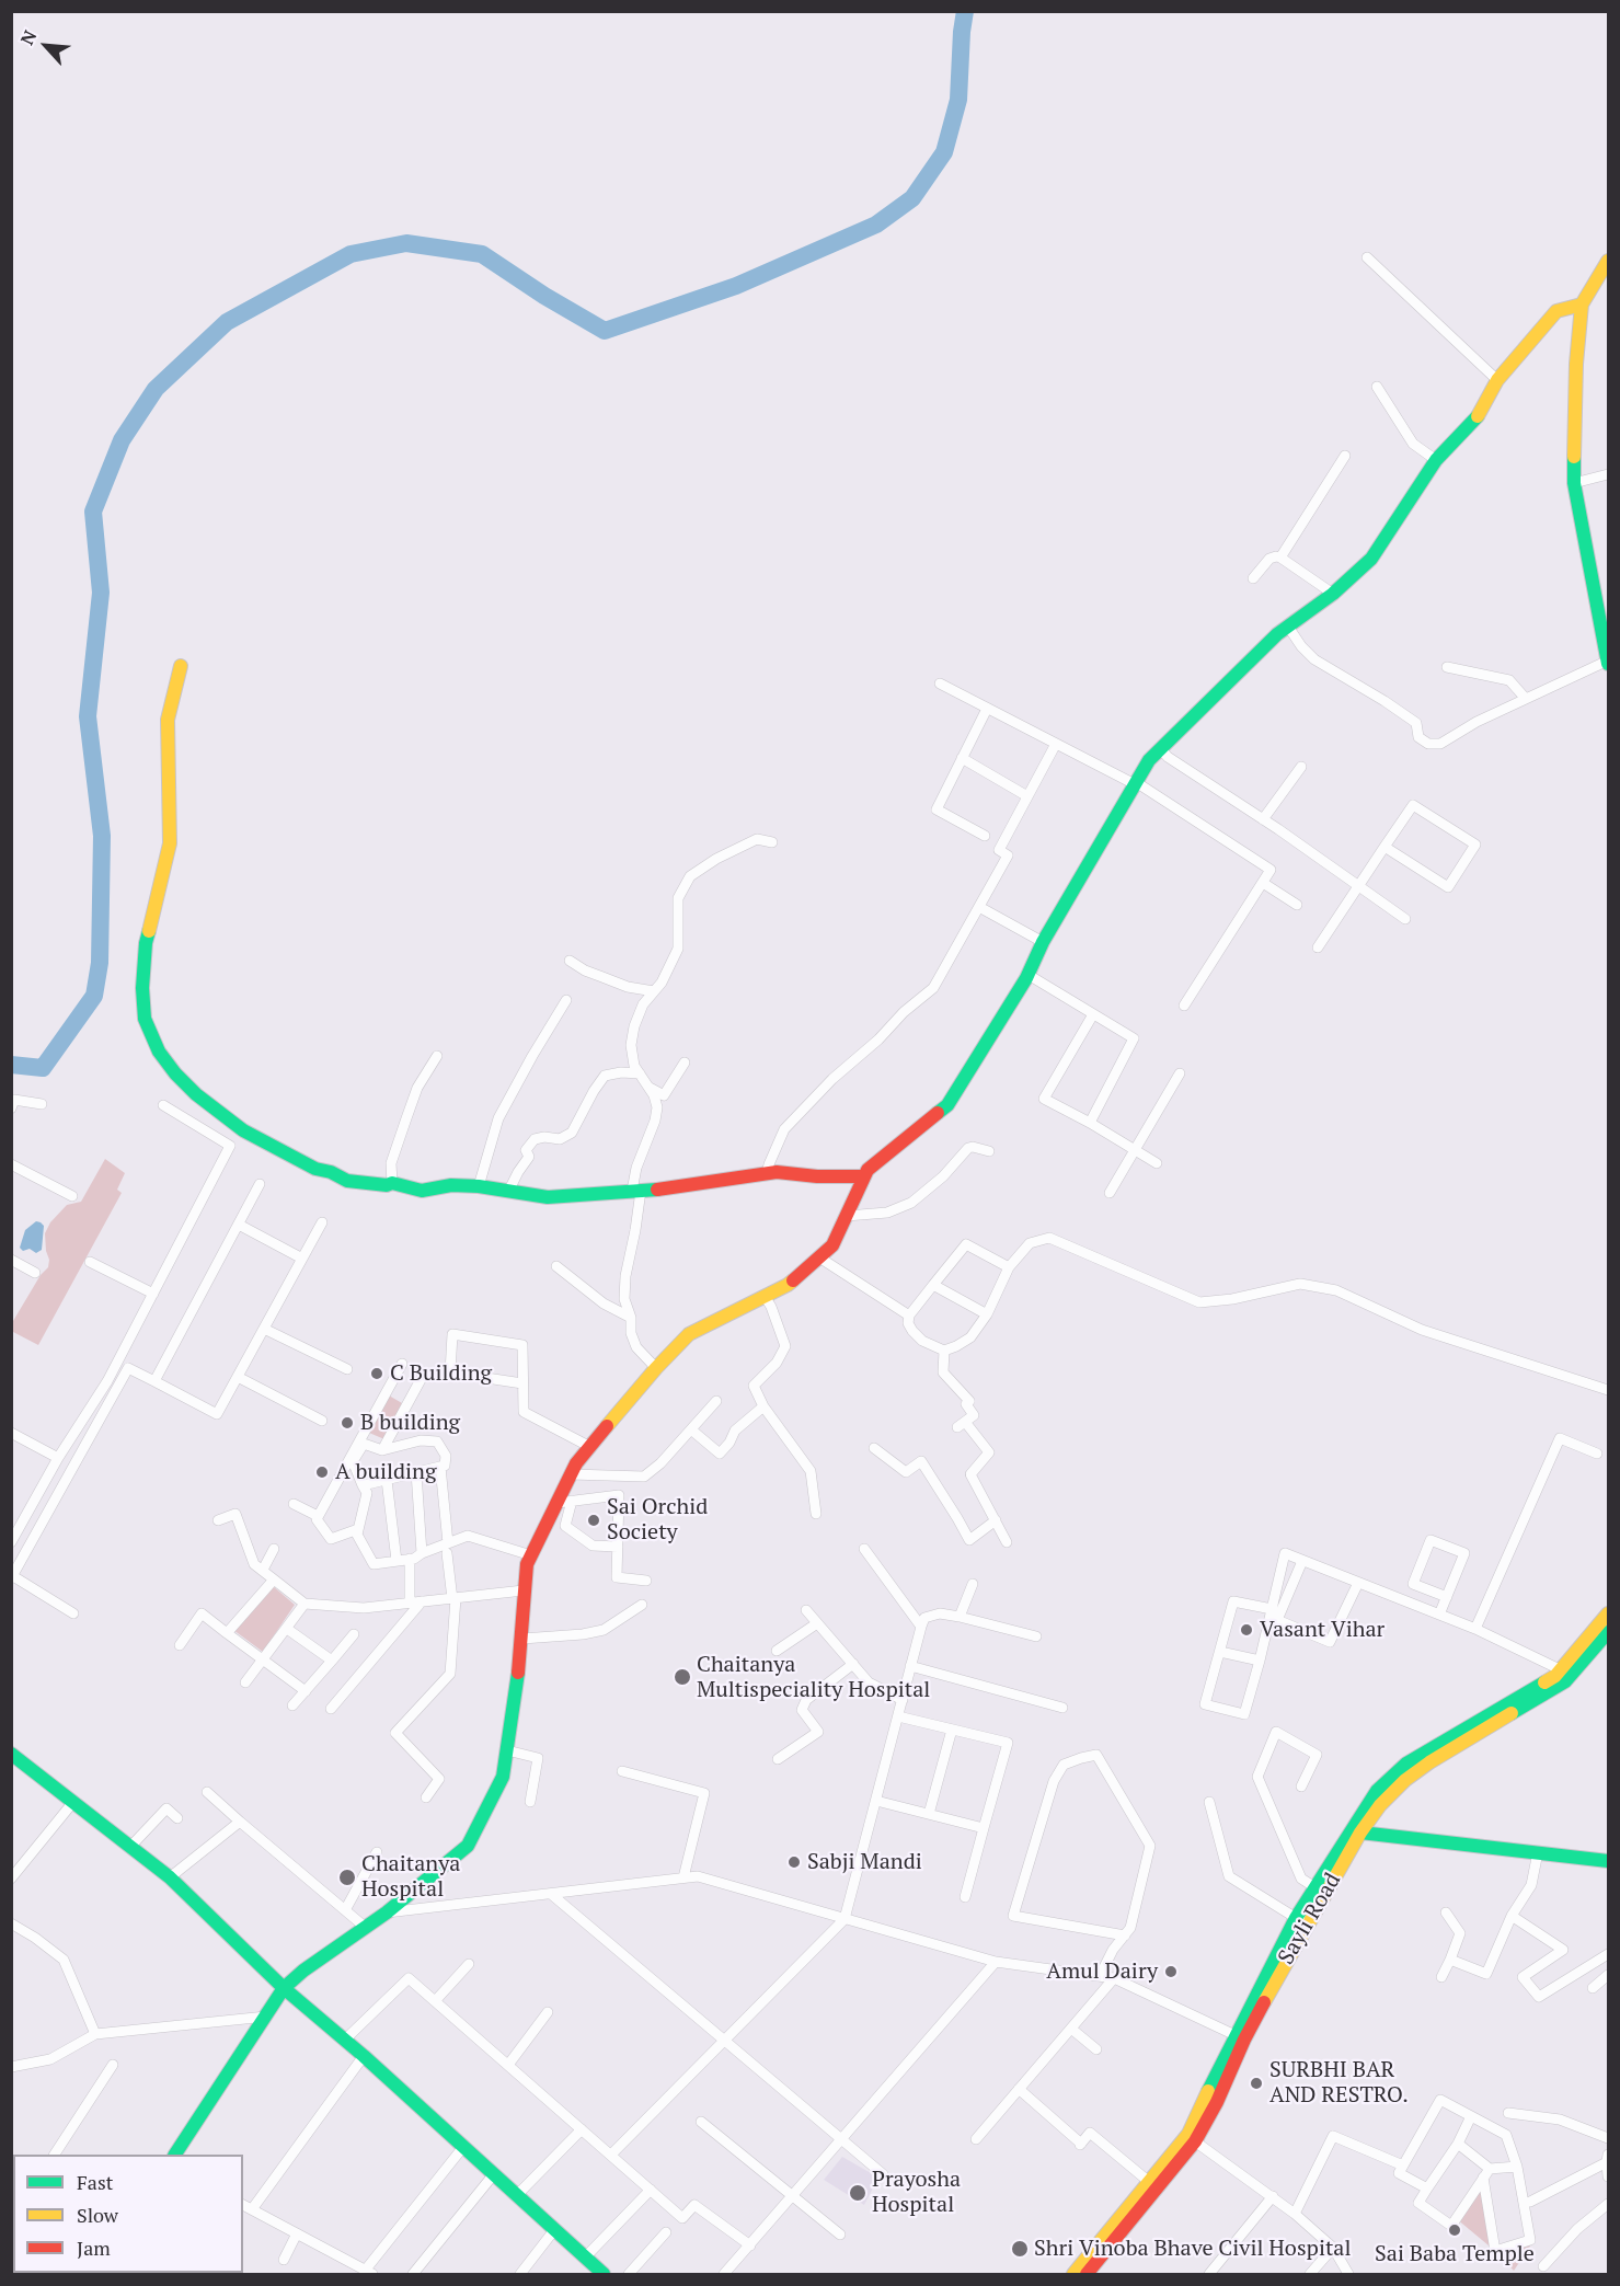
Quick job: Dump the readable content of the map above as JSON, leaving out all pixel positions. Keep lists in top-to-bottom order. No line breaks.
{"streets":{"main road":["Sayli Road"]},"places":["C Building","B building","A building","Sai Orchid Society","Vasant Vihar","Chaitanya Multispeciality Hospital","Sabji Mandi","Chaitanya Hospital","Amul Dairy","SURBHI BAR AND RESTRO.","Prayosha Hospital","Sai Baba Temple","Shri Vinoba Bhave Civil Hospital"],"legend":["Fast","Slow","Jam"],"north":"top left"}
